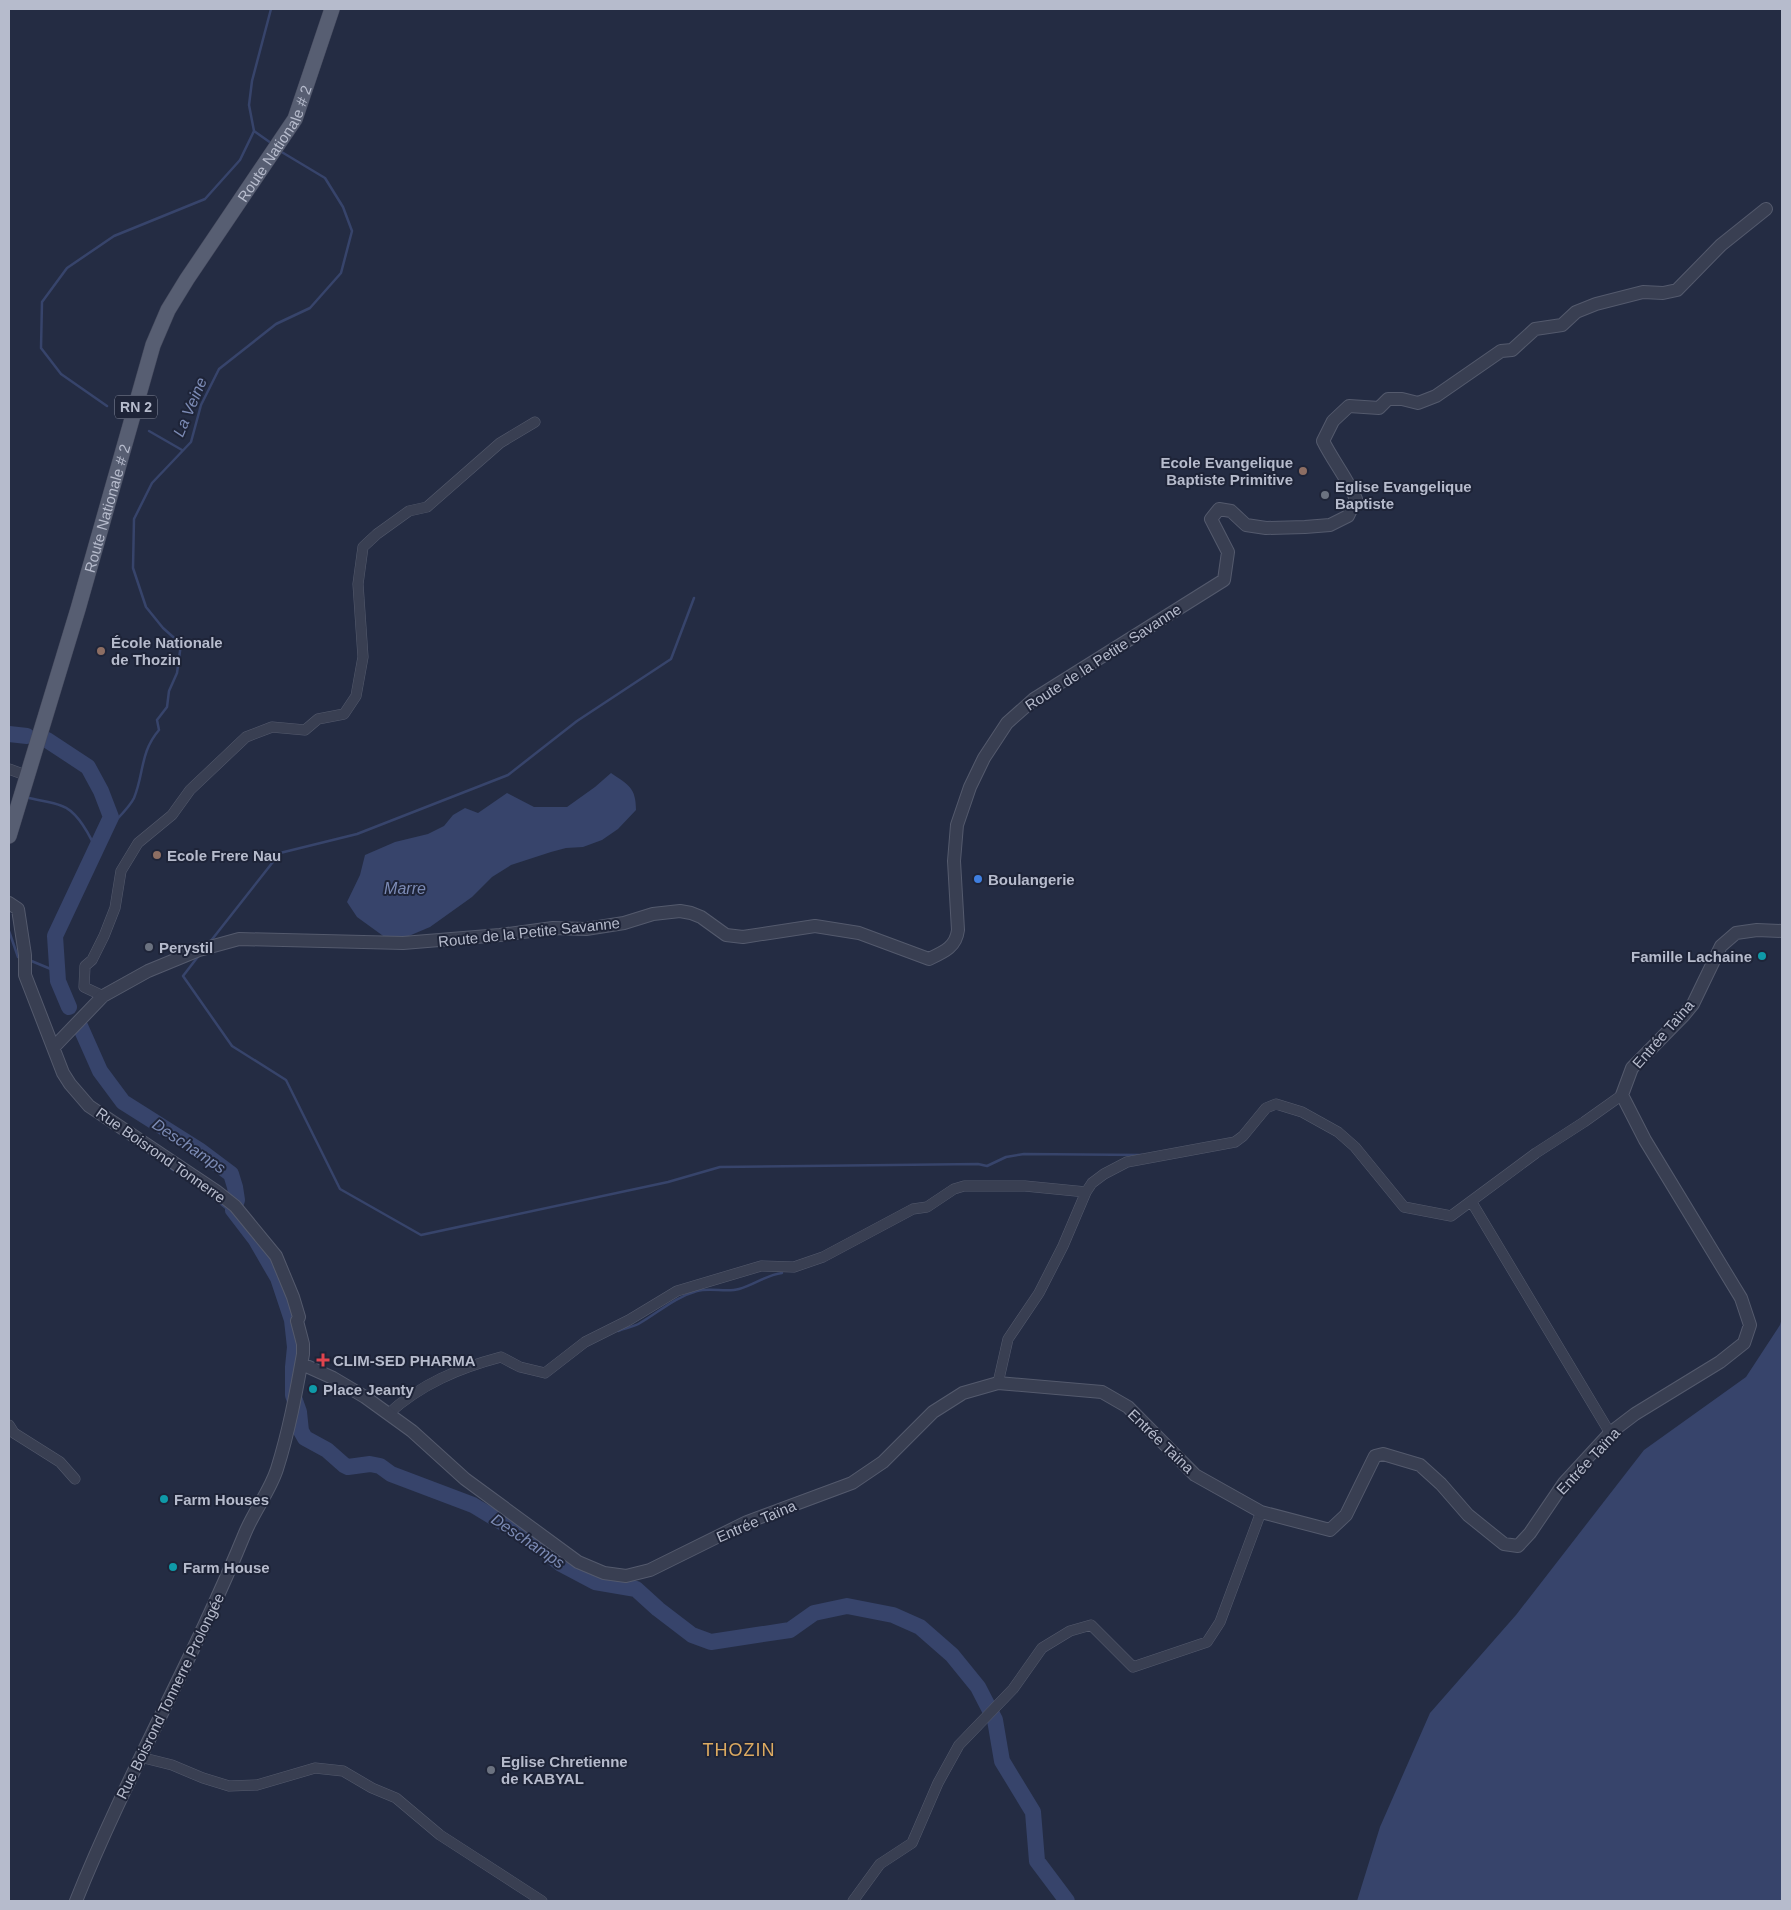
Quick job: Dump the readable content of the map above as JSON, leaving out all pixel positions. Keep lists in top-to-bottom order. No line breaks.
{"streets":{"main road":["Route Nationale # 2","RN 2"],"street":["Route de la Petite Savanne","Entrée Taïna","Rue Boisrond Tonnerre","Rue Boisrond Tonnerre Prolongée"]},"crossings":[["Route de la Petite Savanne","Rue Boisrond Tonnerre"],["Entrée Taïna","Rue Boisrond Tonnerre"],["Rue Boisrond Tonnerre","Rue Boisrond Tonnerre Prolongée"]],"districts":["THOZIN"],"water":["La Veine","Marre","Deschamps"],"places":{"other":["Ecole Evangelique Baptiste Primitive","Eglise Evangelique Baptiste","École Nationale de Thozin","Ecole Frere Nau","Boulangerie","Perystil","Famille Lachaine","Place Jeanty","Farm Houses","Farm House","Eglise Chretienne de KABYAL"],"health":["CLIM-SED PHARMA"]}}
